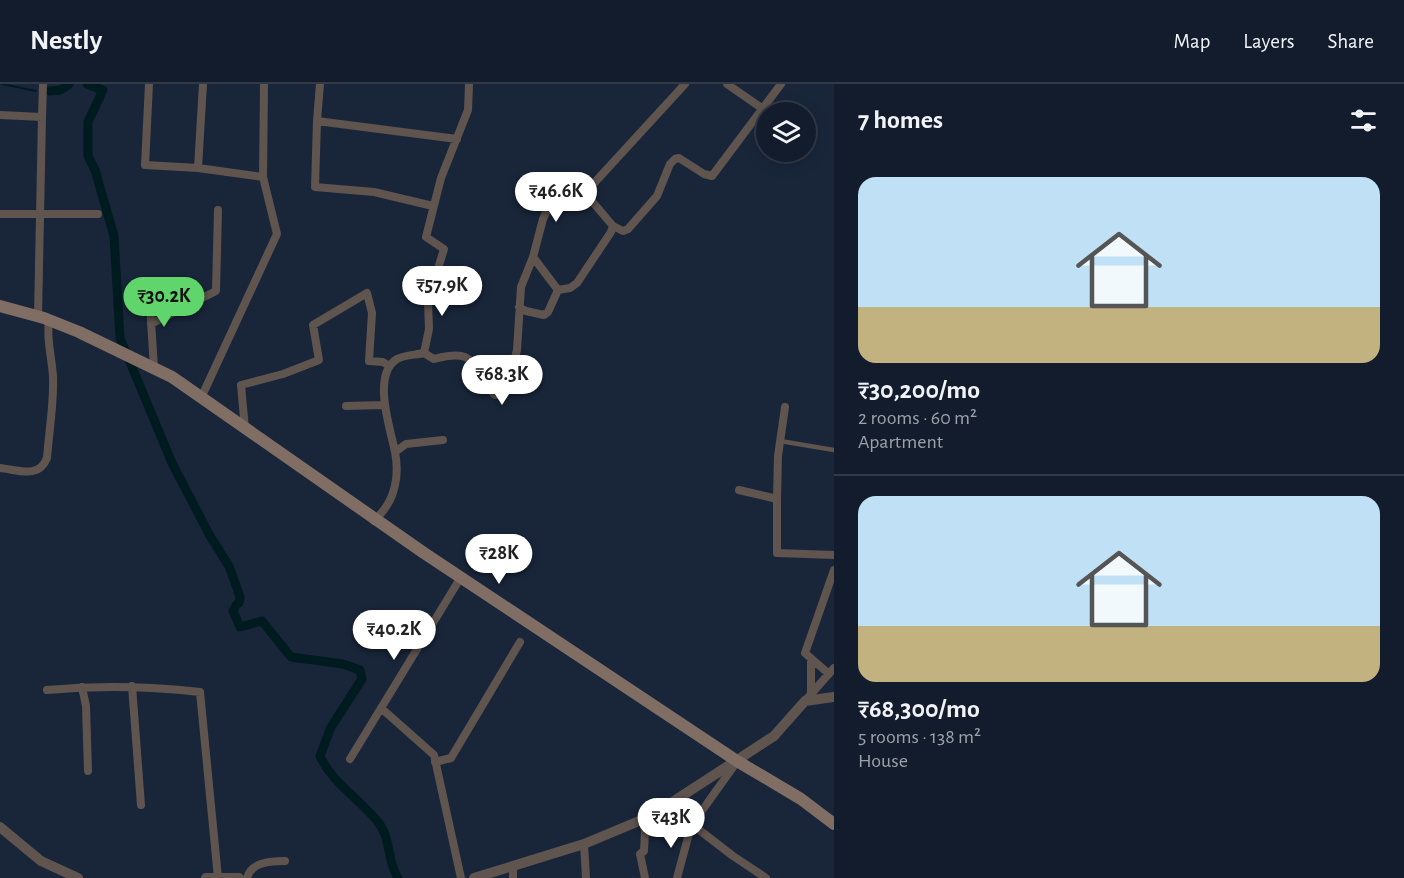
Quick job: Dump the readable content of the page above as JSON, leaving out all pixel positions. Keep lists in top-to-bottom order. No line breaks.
{"page":{"header":"Nestly","nav":["Map","Layers","Share"],"heading":"7 homes","list":[{"name":"₹30,200/mo","note":"2 rooms · 60 m² · Apartment"},{"name":"₹68,300/mo","note":"5 rooms · 138 m² · House"}],"price":["₹46.6K","₹57.9K","₹30.2K","₹68.3K","₹28K","₹40.2K","₹43K"]}}
